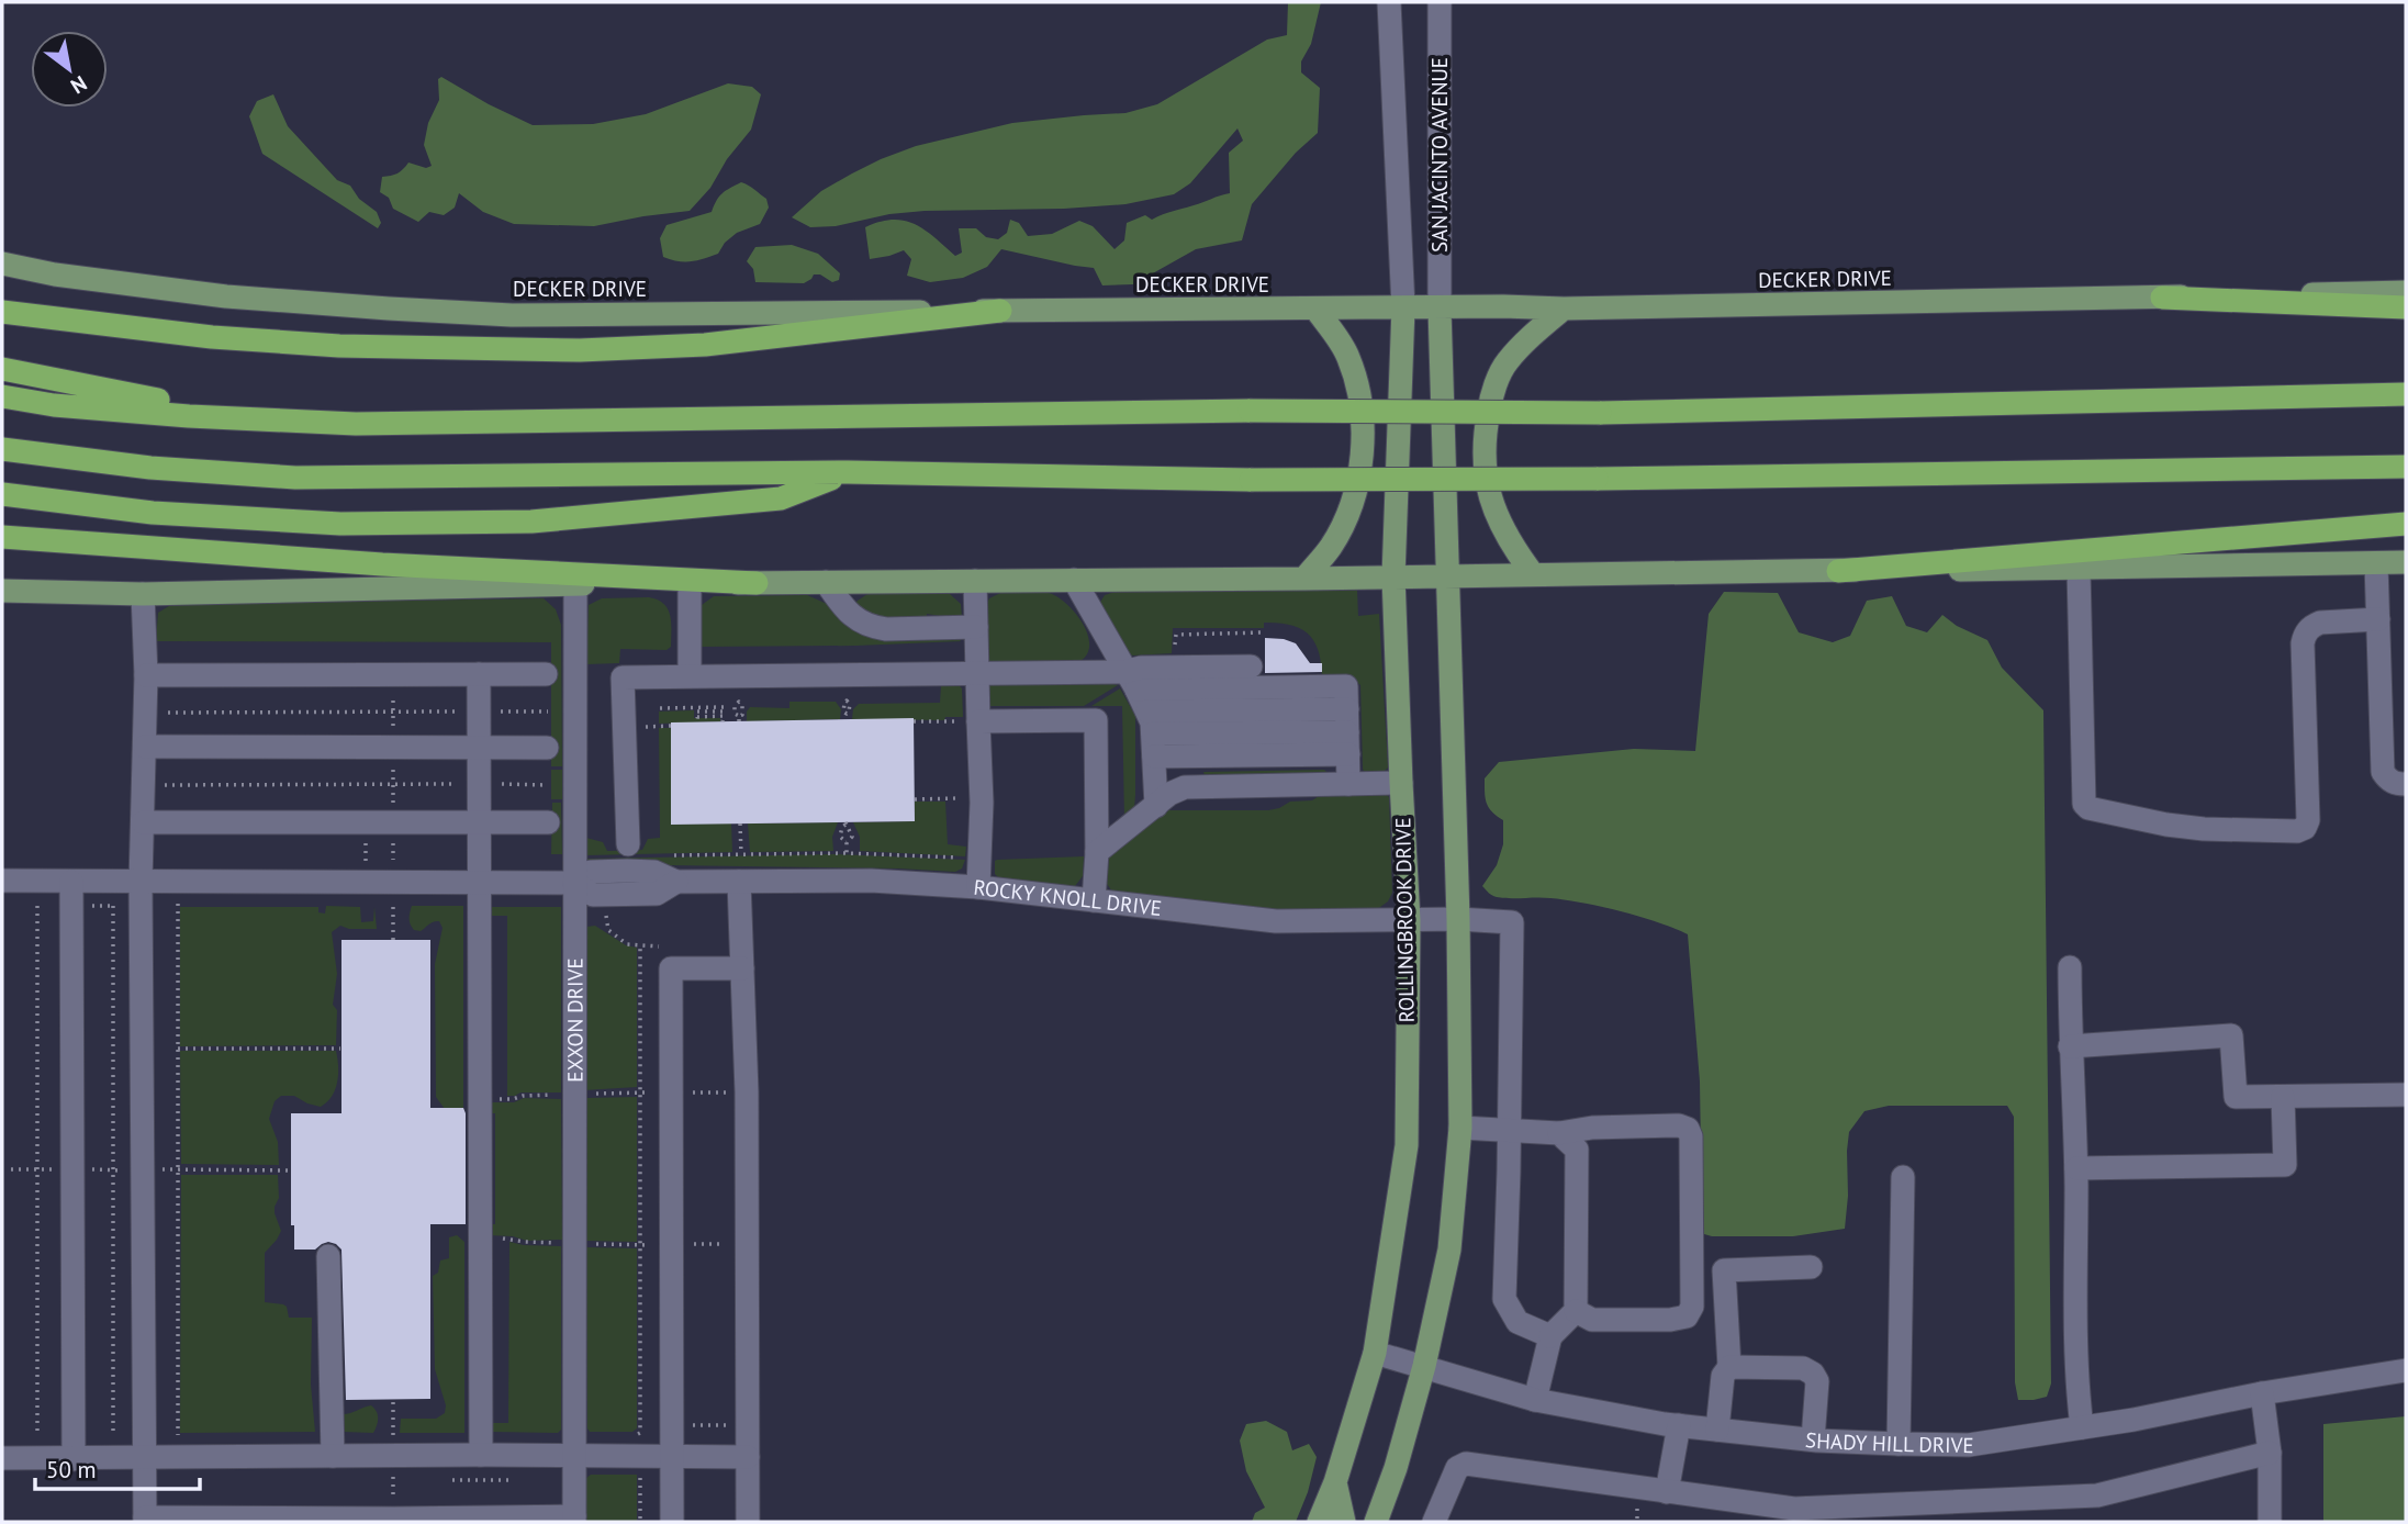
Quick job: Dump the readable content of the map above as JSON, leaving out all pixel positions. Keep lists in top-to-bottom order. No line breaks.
{"streets":{"main road":["DECKER DRIVE","ROLLINGBROOK DRIVE"],"street":["SAN JACINTO AVENUE","ROCKY KNOLL DRIVE","EXXON DRIVE","SHADY HILL DRIVE"]},"crossings":[["SAN JACINTO AVENUE","DECKER DRIVE"],["SAN JACINTO AVENUE","ROLLINGBROOK DRIVE"],["DECKER DRIVE","ROLLINGBROOK DRIVE"],["ROCKY KNOLL DRIVE","ROLLINGBROOK DRIVE"],["ROCKY KNOLL DRIVE","EXXON DRIVE"],["ROLLINGBROOK DRIVE","SHADY HILL DRIVE"]],"scale_bar":"50 m","north":"bottom right"}
